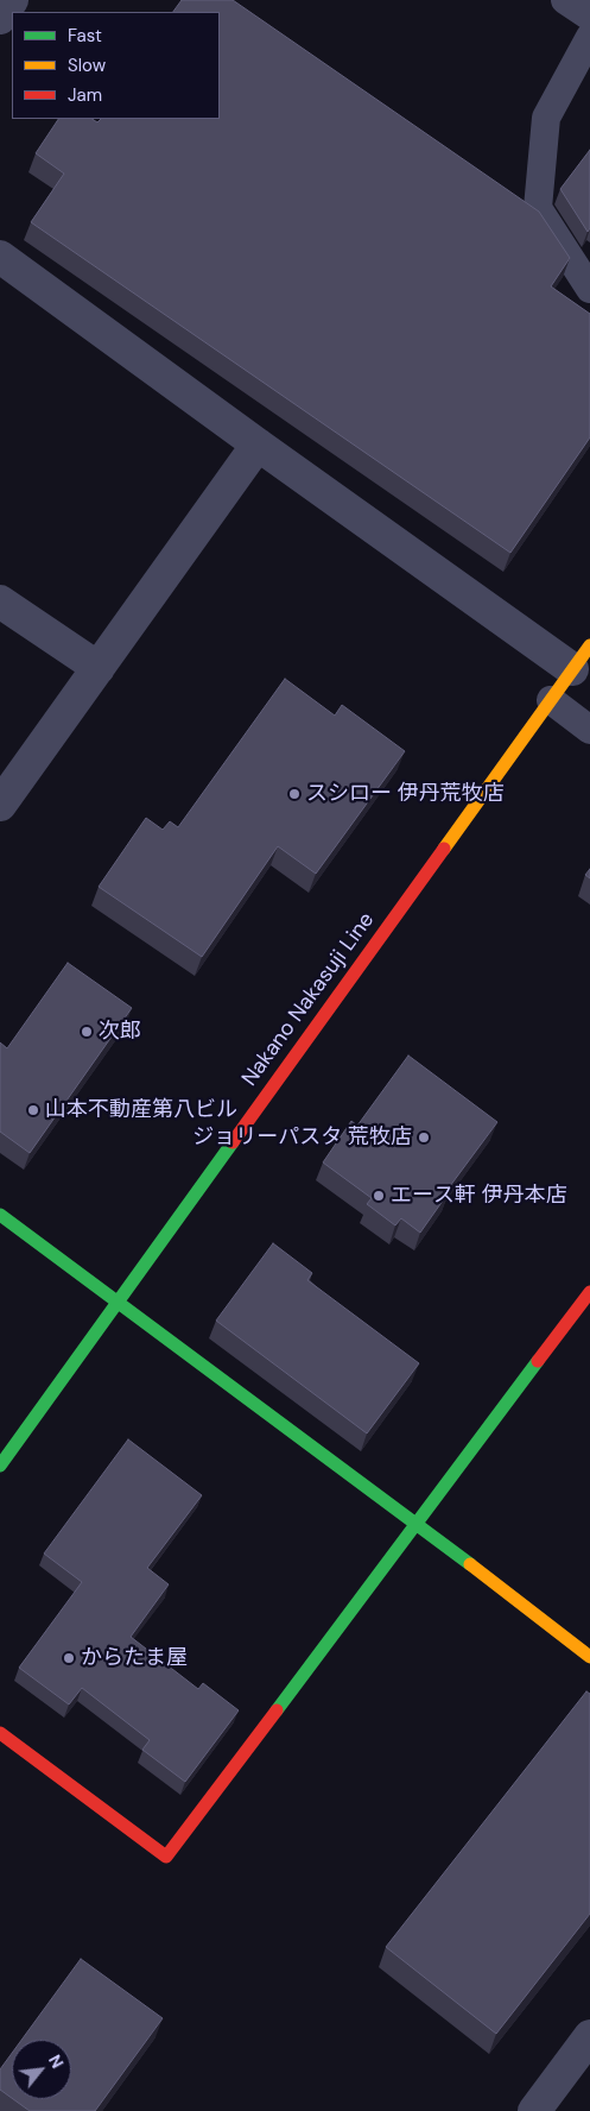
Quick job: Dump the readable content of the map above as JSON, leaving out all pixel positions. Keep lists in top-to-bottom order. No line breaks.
{"streets":{"street":["Nakano Nakasuji Line"]},"places":["スシロー 伊丹荒牧店","次郎","山本不動産第八ビル","ジョリーパスタ 荒牧店","エース軒 伊丹本店","からたま屋"],"legend":["Fast","Slow","Jam"],"north":"top right"}
